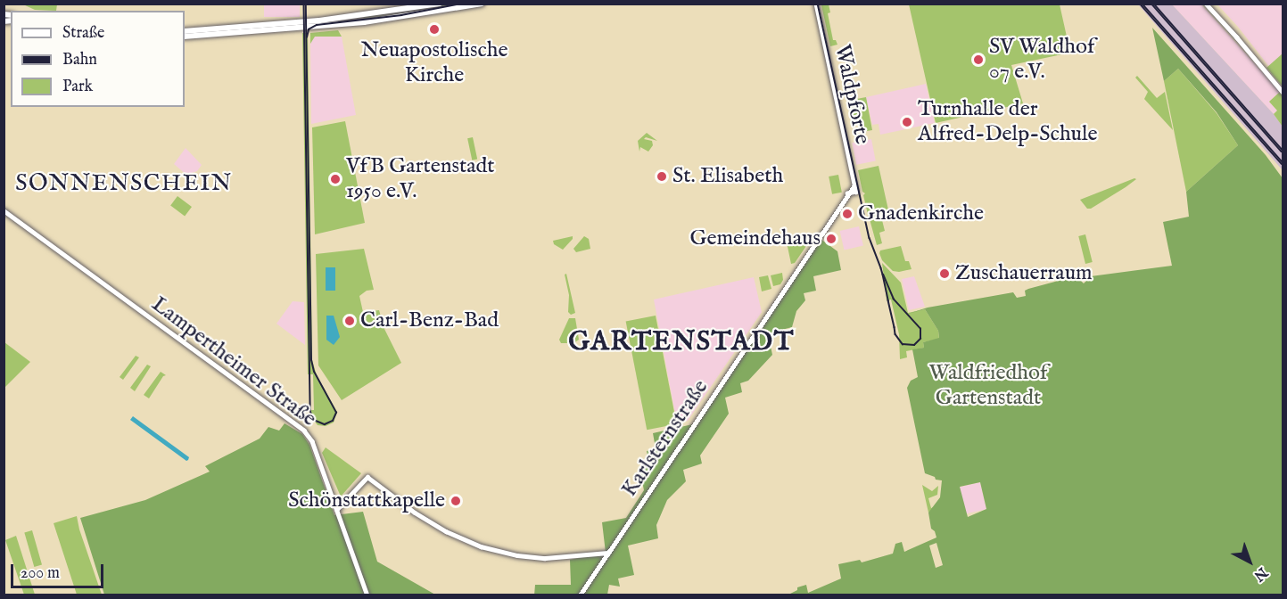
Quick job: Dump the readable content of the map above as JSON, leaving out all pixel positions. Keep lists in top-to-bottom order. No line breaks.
{"streets":{"street":["Waldpforte","Lampertheimer Straße","Karlsternstraße"]},"crossings":[["Waldpforte","Karlsternstraße"]],"districts":["SONNENSCHEIN","GARTENSTADT"],"parks":["Waldfriedhof Gartenstadt"],"places":["Neuapostolische Kirche","SV Waldhof 07 e.V.","Turnhalle der Alfred-Delp-Schule","St. Elisabeth","VfB Gartenstadt 1950 e.V.","Gnadenkirche","Gemeindehaus","Zuschauerraum","Carl-Benz-Bad","Schönstattkapelle"],"legend":["Straße","Bahn","Park"],"scale_bar":"200 m","north":"bottom right"}
